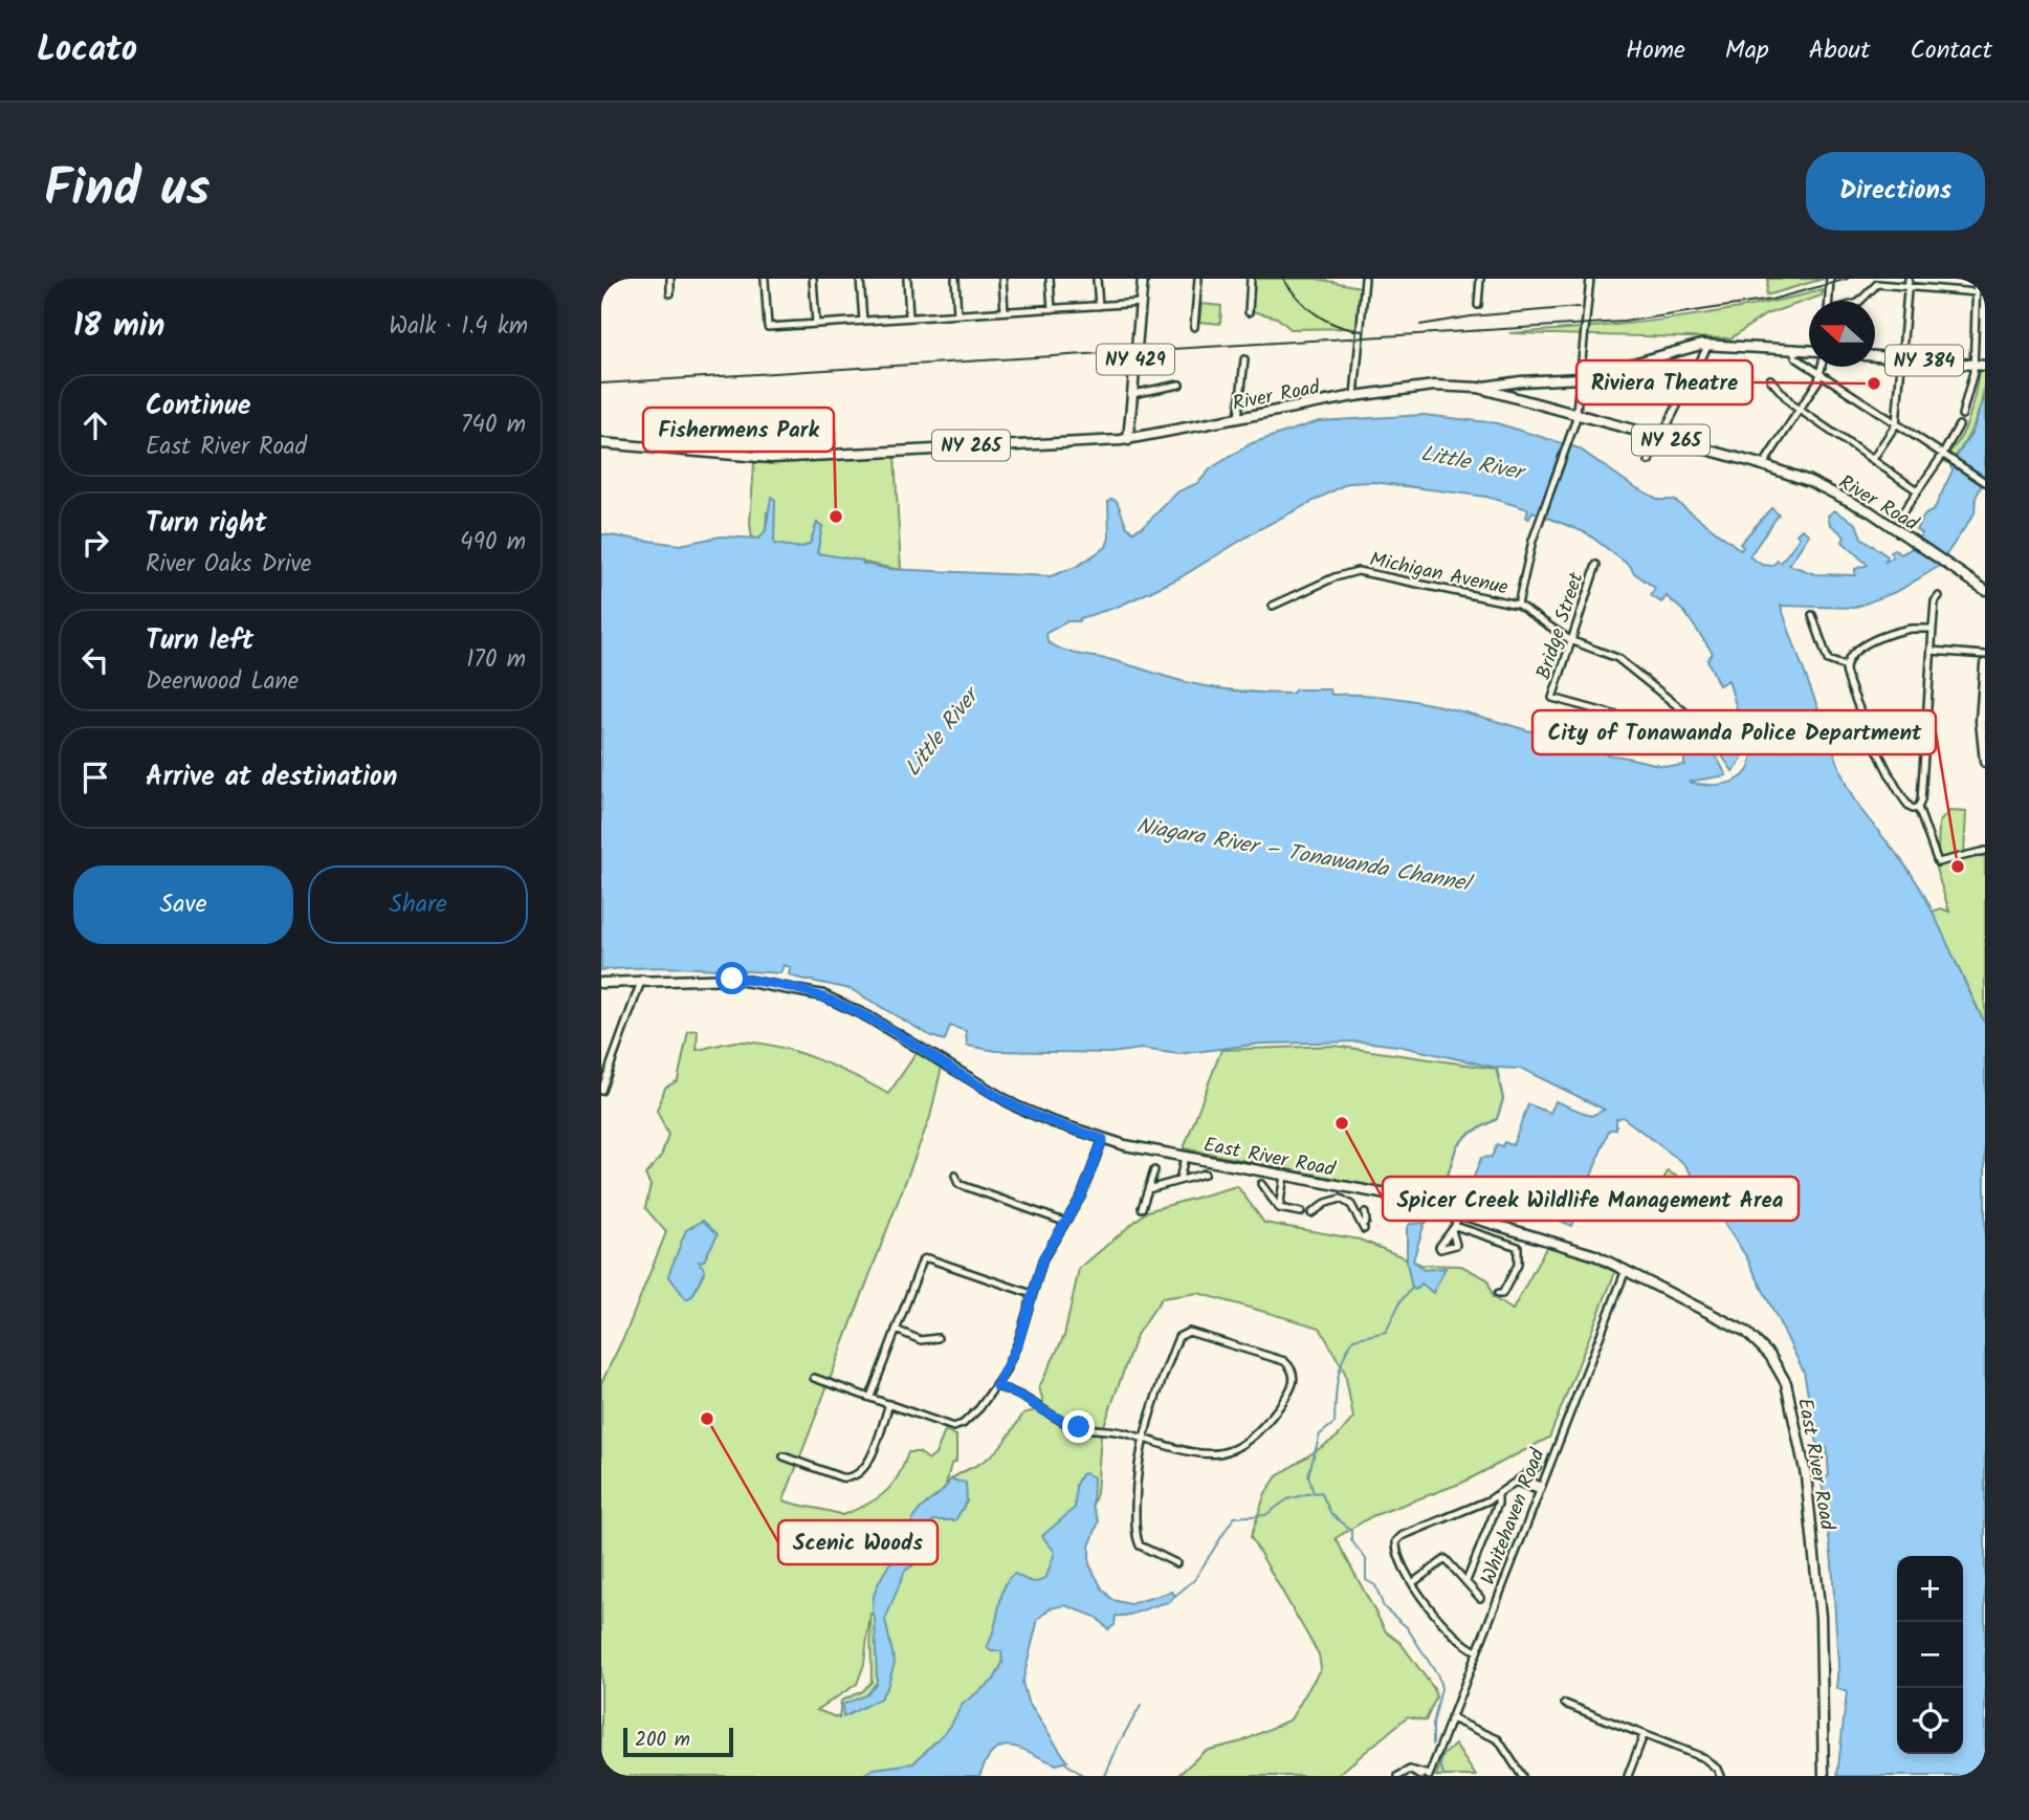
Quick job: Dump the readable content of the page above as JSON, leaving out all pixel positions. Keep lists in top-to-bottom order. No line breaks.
{"streets":{"main road":["NY 429","NY 384","River Road","NY 265","East River Road"],"street":["Michigan Avenue","Bridge Street","Whitehaven Road"]},"crossings":[["NY 429","River Road"],["East River Road","Whitehaven Road"]],"water":["Little River","Niagara River – Tonawanda Channel"],"places":["Riviera Theatre","Fishermens Park","City of Tonawanda Police Department","Spicer Creek Wildlife Management Area","Scenic Woods"],"scale_bar":"200 m","north":"left","page":{"header":"Locato","nav":["Home","Map","About","Contact"],"title":"Find us","buttons":["Directions",["Save","Share"]],"heading":["18 min","Walk · 1.4 km"],"list":[["Continue","East River Road","740 m"],["Turn right","River Oaks Drive","490 m"],["Turn left","Deerwood Lane","170 m"],"Arrive at destination"],"map_buttons":["+","−"],"scale":"200 m"}}
